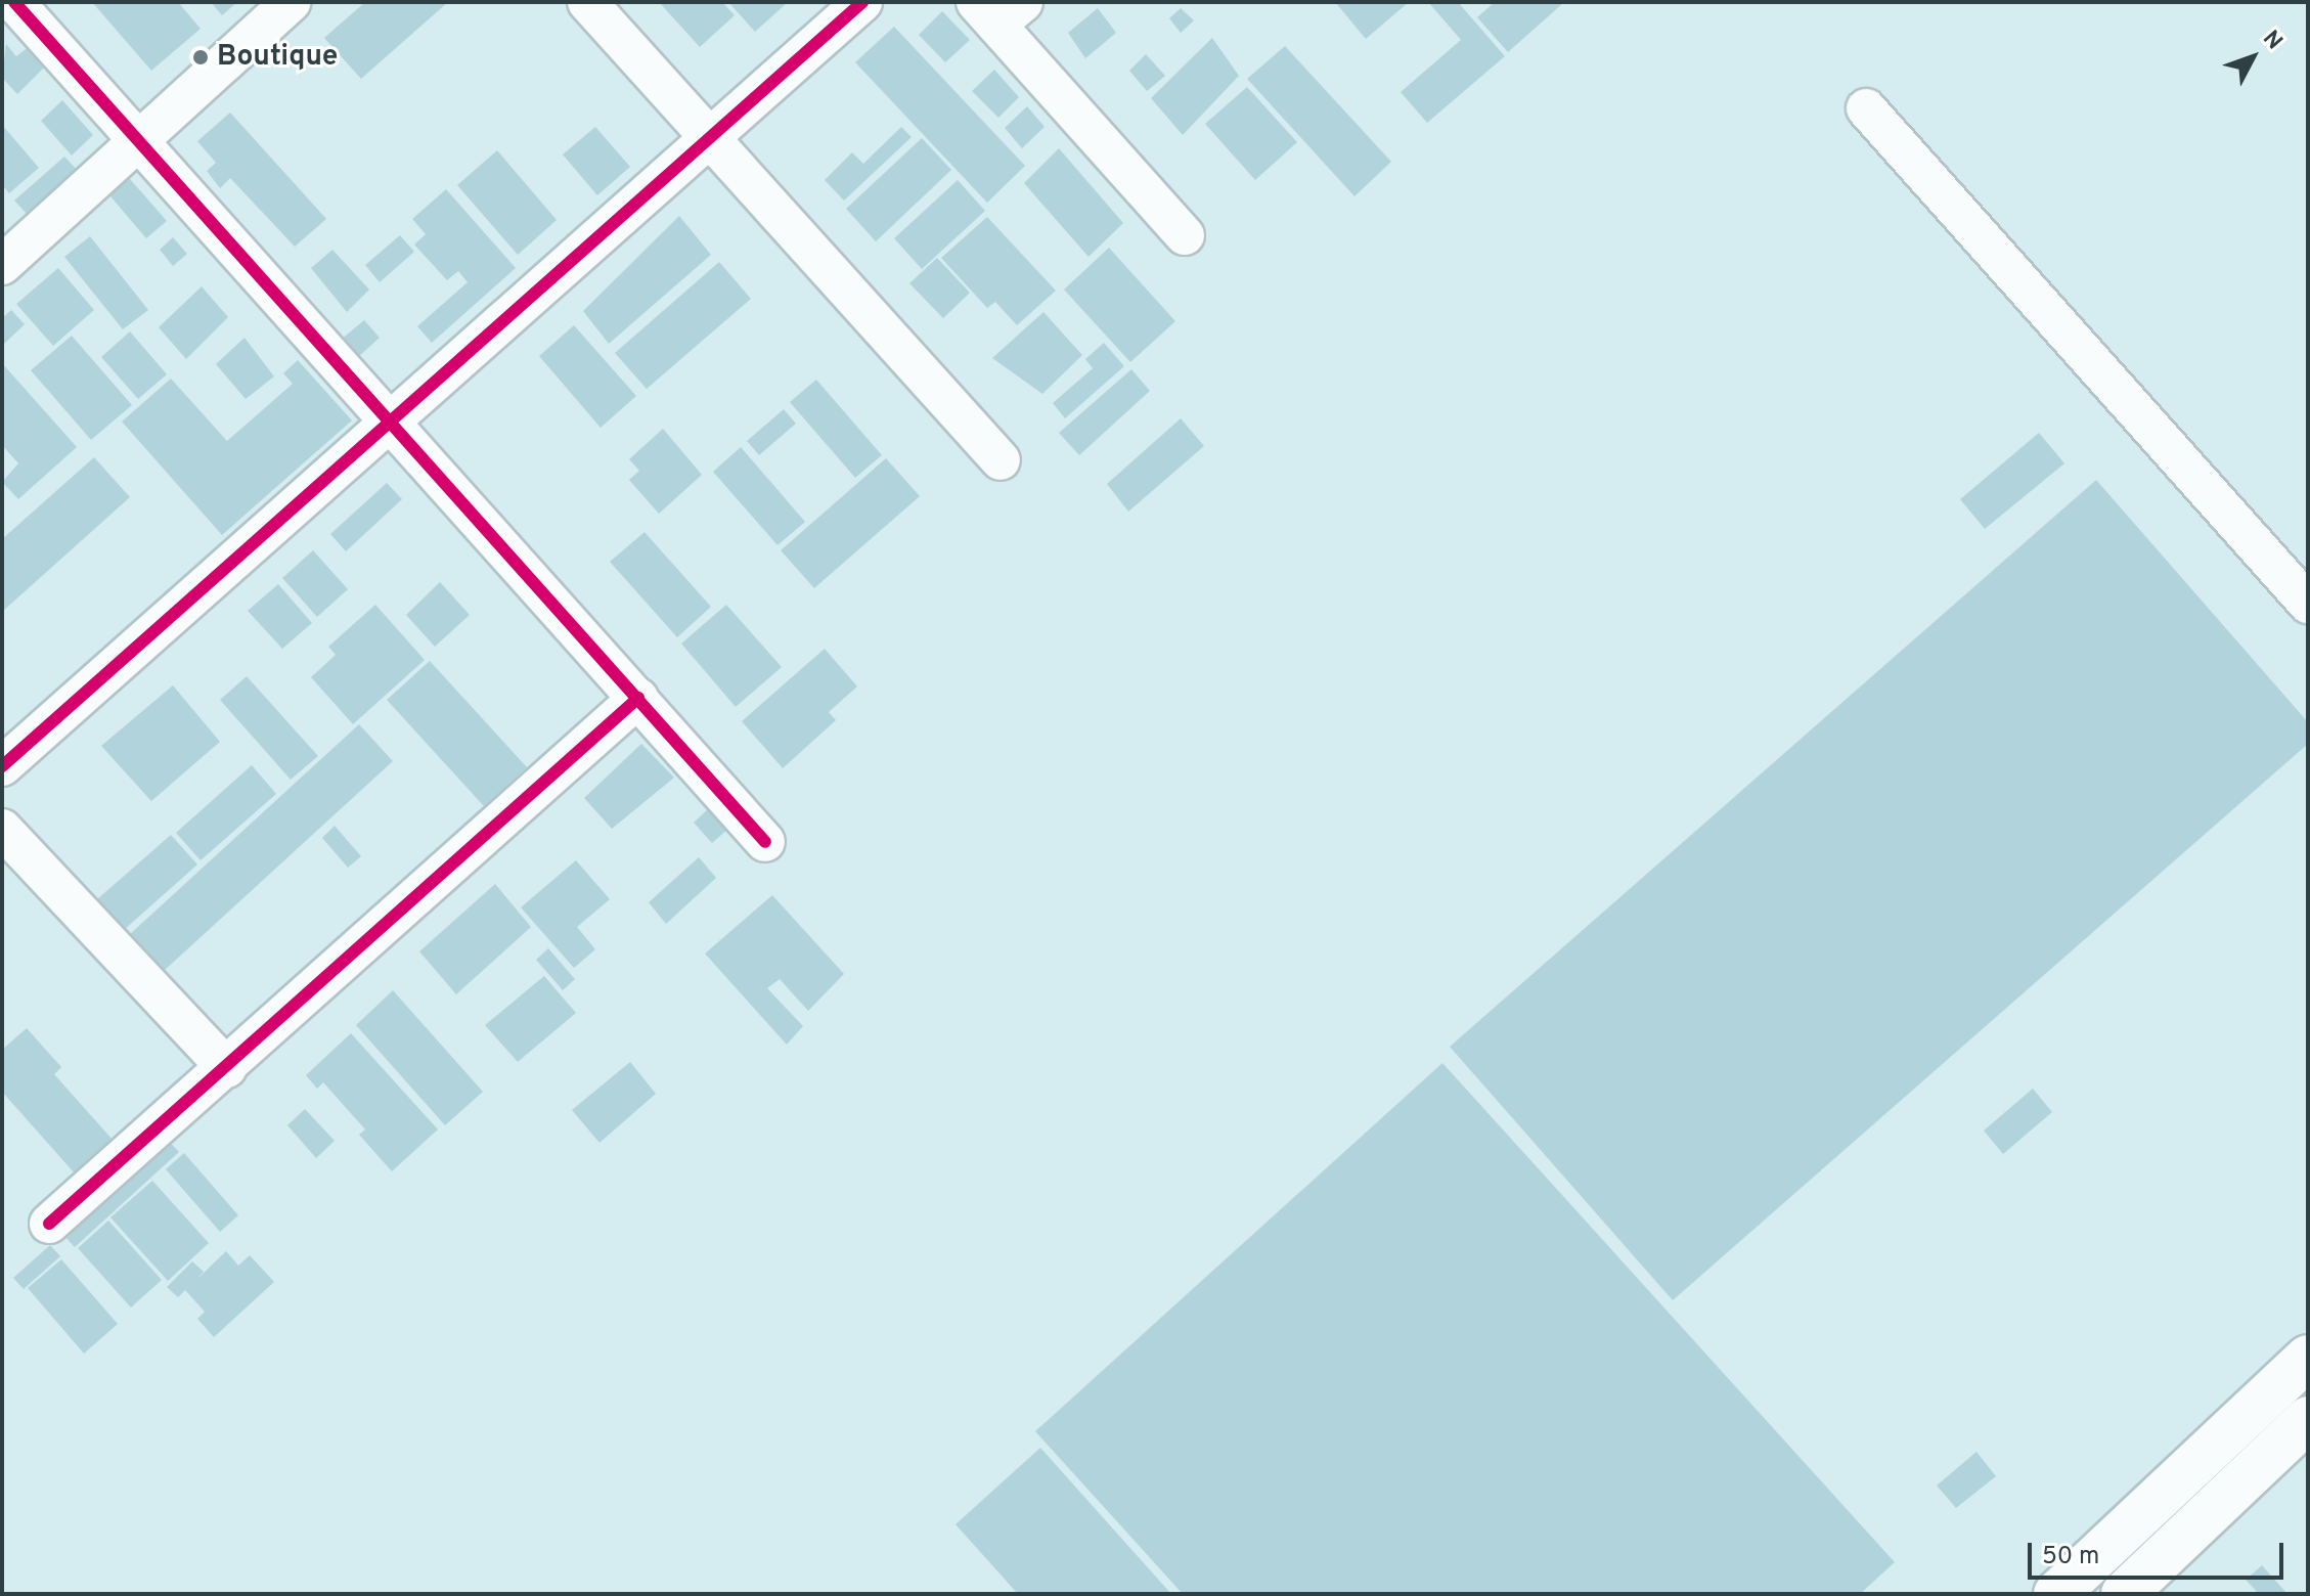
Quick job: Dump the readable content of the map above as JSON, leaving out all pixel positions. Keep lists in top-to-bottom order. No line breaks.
{"places":["Boutique"],"scale_bar":"50 m","north":"top right"}
